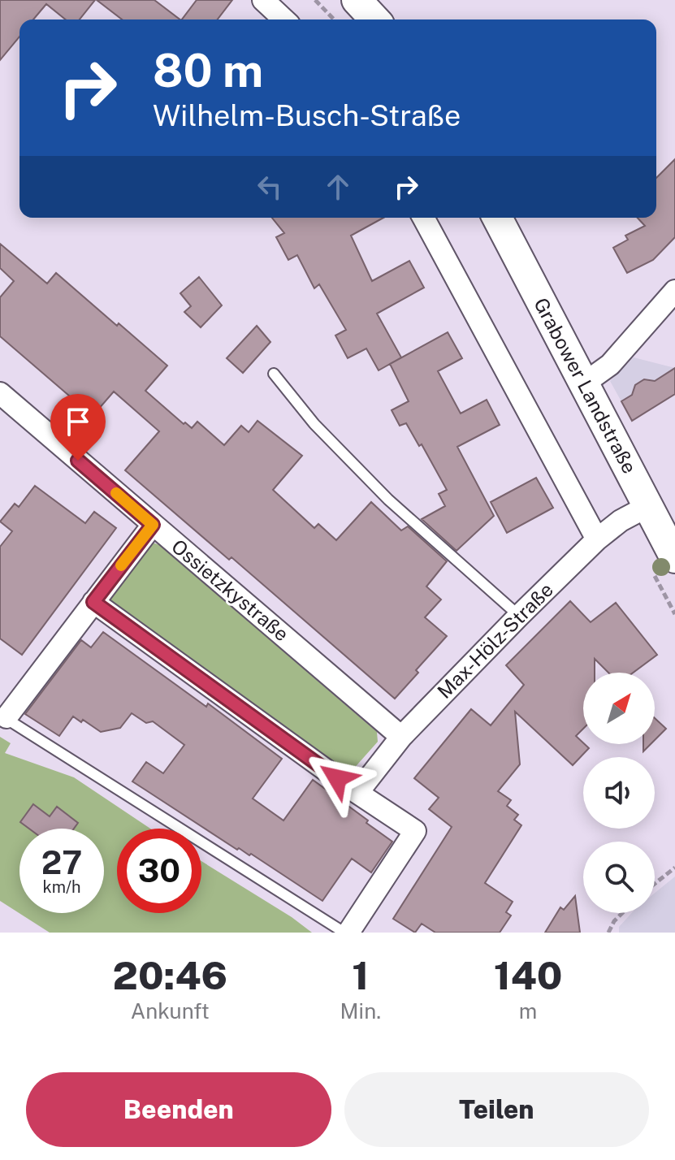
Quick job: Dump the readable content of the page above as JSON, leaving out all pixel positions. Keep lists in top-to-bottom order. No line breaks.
{"streets":{"main road":["Grabower Landstraße"],"street":["Ossietzkystraße","Max-Hölz-Straße"]},"crossings":[["Grabower Landstraße","Max-Hölz-Straße"],["Ossietzkystraße","Max-Hölz-Straße"]],"north":"top right","page":{"turn":["80 m","Wilhelm-Busch-Straße"],"speed":"27 km/h","limit":"30","eta":["20:46","Ankunft","1","Min.","140","m"],"buttons":["Beenden","Teilen"]}}
